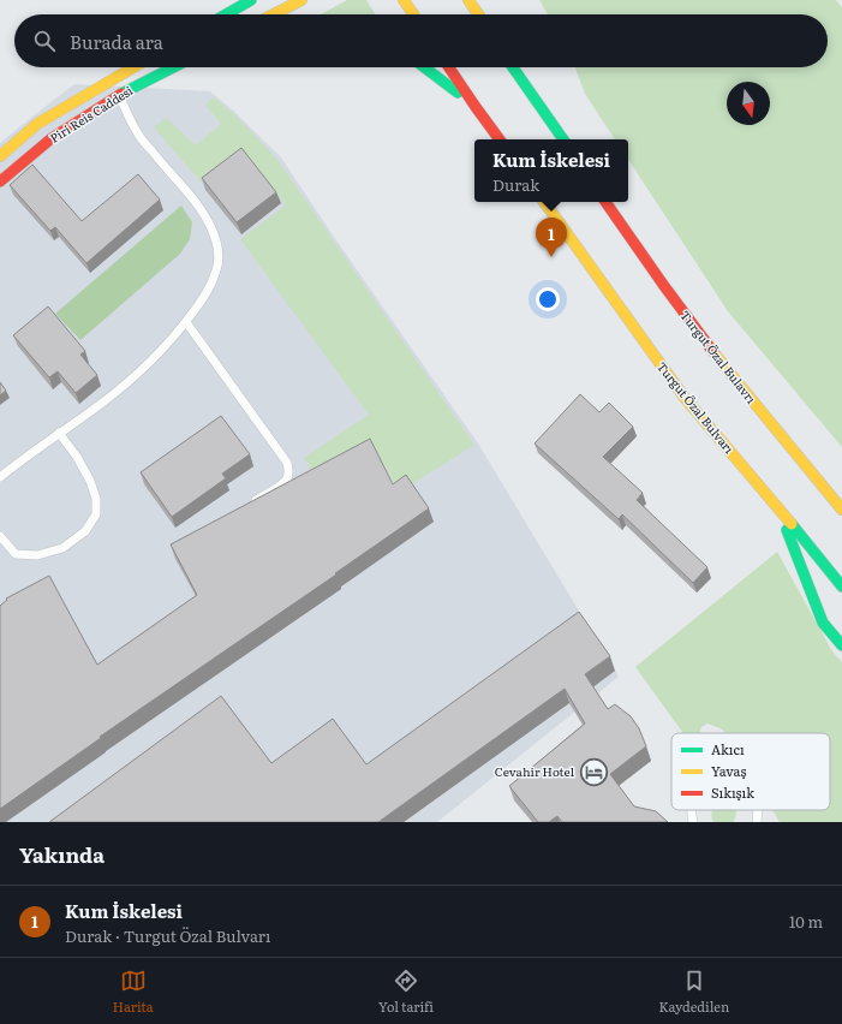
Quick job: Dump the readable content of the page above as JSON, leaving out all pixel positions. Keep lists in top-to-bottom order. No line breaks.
{"streets":{"main road":["Piri Reis Caddesi","Turgut Özal Bulavrı","Turgut Özal Bulvarı"]},"places":{"hotel":["Cevahir Hotel"]},"legend":["Akıcı","Yavaş","Sıkışık"],"north":"bottom","page":{"search":"Burada ara","popup":["Kum İskelesi","Durak"],"pins":"1","heading":"Yakında","list":[{"mark":"1","name":"Kum İskelesi","note":"Durak · Turgut Özal Bulvarı","value":"10 m"}],"nav":["Harita","Yol tarifi","Kaydedilen"]}}
